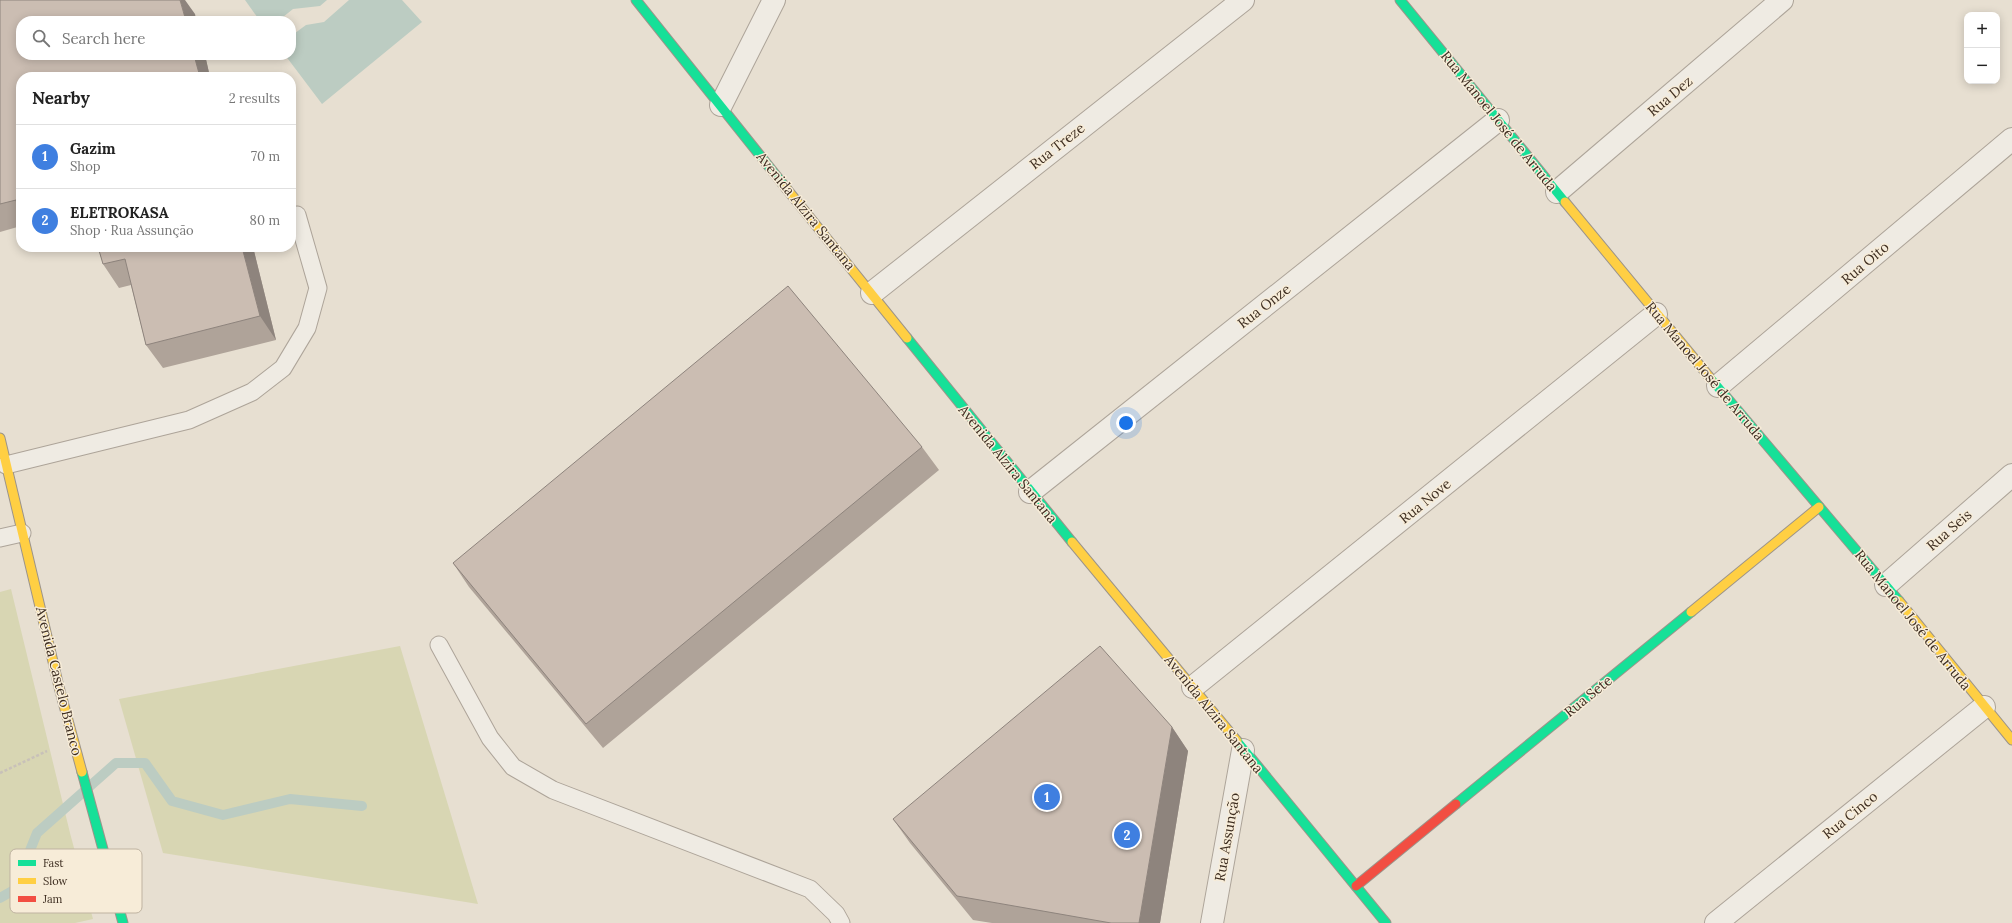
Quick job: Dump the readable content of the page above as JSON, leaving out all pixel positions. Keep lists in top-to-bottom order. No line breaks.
{"streets":{"street":["Rua Dez","Rua Manoel José de Arruda","Rua Treze","Avenida Alzira Santana","Rua Oito","Rua Onze","Rua Nove","Rua Seis","Avenida Castelo Branco","Rua Sete","Rua Cinco","Rua Assunção"]},"crossings":[["Rua Dez","Rua Manoel José de Arruda"],["Rua Manoel José de Arruda","Rua Oito"],["Rua Manoel José de Arruda","Rua Onze"],["Rua Manoel José de Arruda","Rua Nove"],["Rua Manoel José de Arruda","Rua Seis"],["Rua Manoel José de Arruda","Rua Sete"],["Rua Manoel José de Arruda","Rua Cinco"],["Rua Treze","Avenida Alzira Santana"],["Avenida Alzira Santana","Rua Onze"],["Avenida Alzira Santana","Rua Nove"],["Avenida Alzira Santana","Rua Sete"],["Avenida Alzira Santana","Rua Assunção"]],"legend":["Fast","Slow","Jam"],"page":{"map_buttons":["+","−"],"search":"Search here","heading":["Nearby","2 results"],"list":[{"mark":"1","name":"Gazim","note":"Shop","value":"70 m"},{"mark":"2","name":"ELETROKASA","note":"Shop · Rua Assunção","value":"80 m"}],"pins":["1","2"]}}
